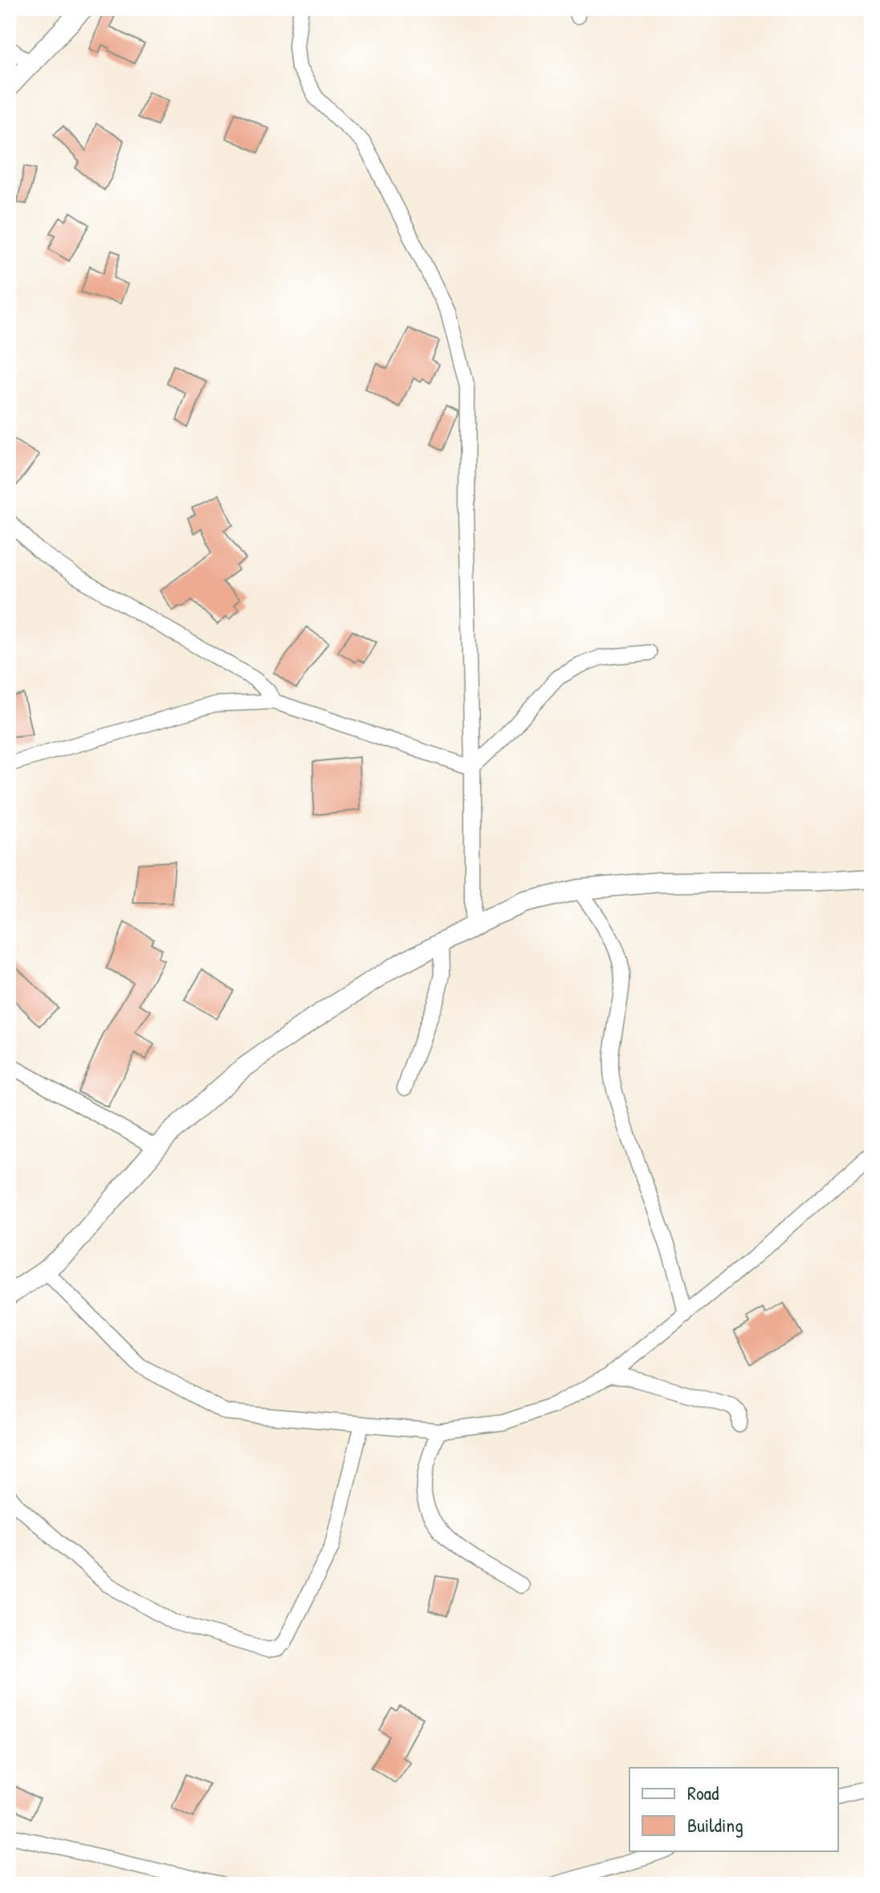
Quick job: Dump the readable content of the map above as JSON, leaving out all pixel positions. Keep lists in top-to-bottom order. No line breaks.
{"legend":["Road","Building"]}
